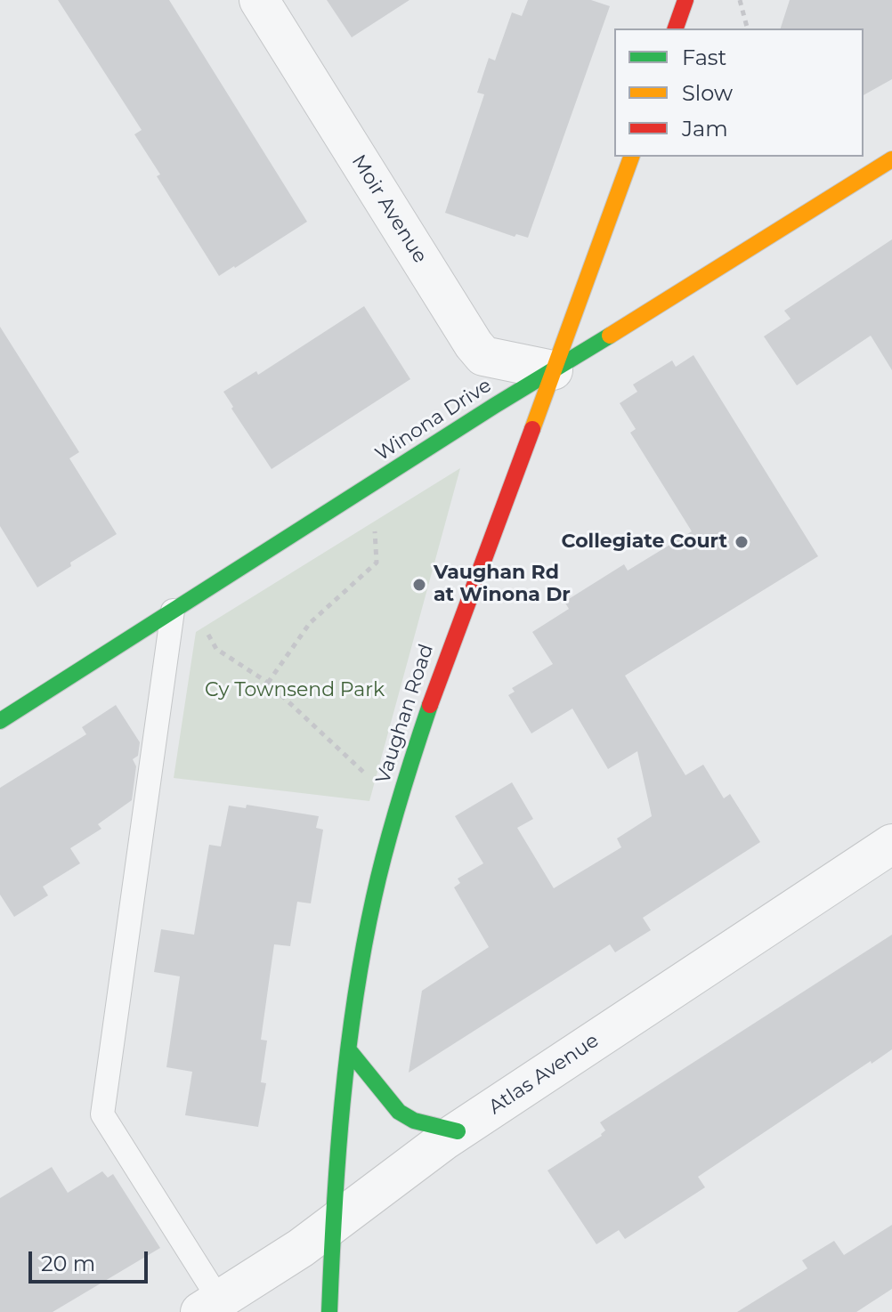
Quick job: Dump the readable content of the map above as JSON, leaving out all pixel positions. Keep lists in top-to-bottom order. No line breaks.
{"streets":{"street":["Moir Avenue","Winona Drive","Vaughan Road","Atlas Avenue"]},"crossings":[["Moir Avenue","Winona Drive"],["Moir Avenue","Vaughan Road"],["Winona Drive","Vaughan Road"],["Vaughan Road","Atlas Avenue"]],"parks":["Cy Townsend Park"],"places":["Collegiate Court","Vaughan Rd at Winona Dr"],"legend":["Fast","Slow","Jam"],"scale_bar":"20 m"}
